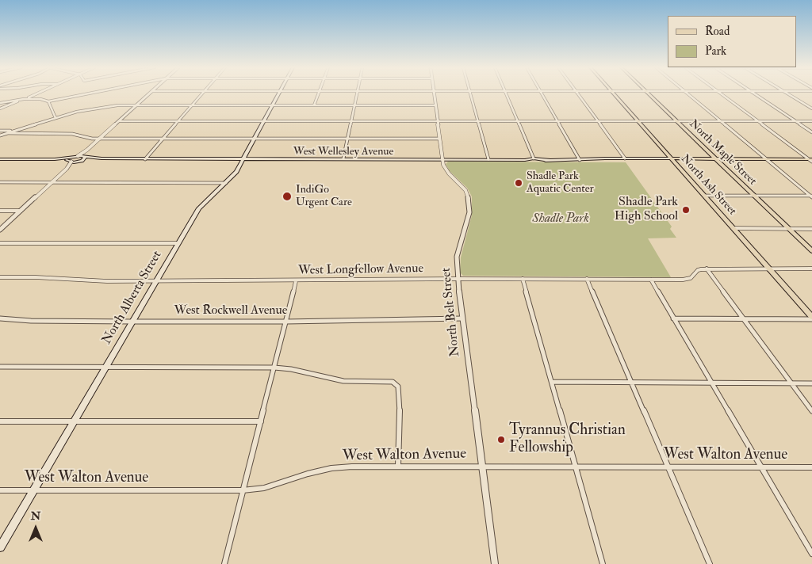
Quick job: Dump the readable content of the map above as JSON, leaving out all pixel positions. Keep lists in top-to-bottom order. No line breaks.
{"streets":{"main road":["West Wellesley Avenue","North Maple Street","North Ash Street","North Alberta Street"],"street":["West Longfellow Avenue","West Rockwell Avenue","North Belt Street","West Walton Avenue"]},"crossings":[["West Wellesley Avenue","North Maple Street"],["West Wellesley Avenue","North Ash Street"],["West Wellesley Avenue","North Alberta Street"],["West Wellesley Avenue","North Belt Street"],["North Ash Street","West Longfellow Avenue"],["West Longfellow Avenue","North Alberta Street"],["West Longfellow Avenue","North Belt Street"],["North Alberta Street","West Rockwell Avenue"],["North Alberta Street","West Walton Avenue"],["West Rockwell Avenue","North Belt Street"],["North Belt Street","West Walton Avenue"]],"parks":["Shadle Park"],"places":["Shadle Park Aquatic Center","IndiGo Urgent Care","Shadle Park High School","Tyrannus Christian Fellowship"],"legend":["Road","Park"],"north":"top"}
